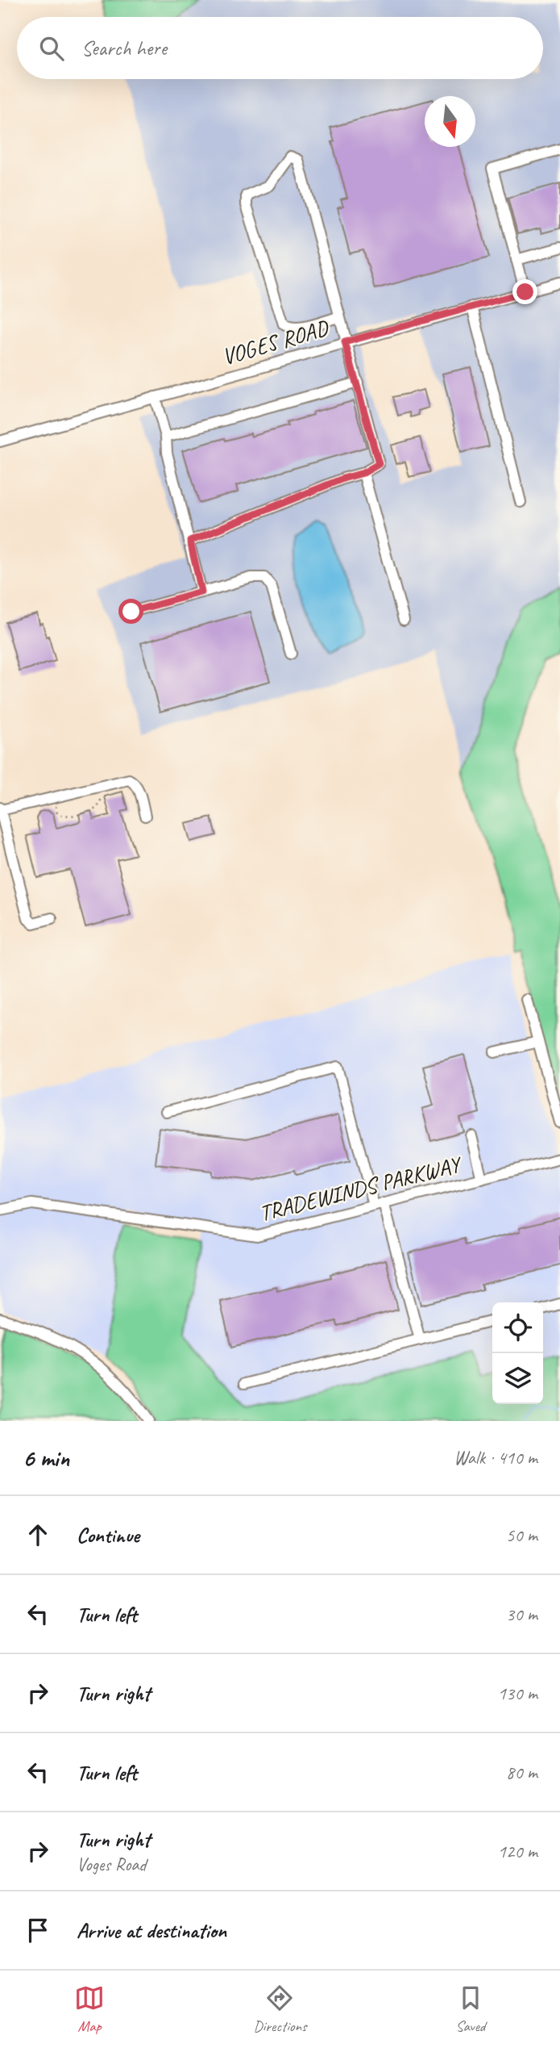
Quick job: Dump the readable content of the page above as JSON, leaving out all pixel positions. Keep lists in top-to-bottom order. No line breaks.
{"streets":{"street":["VOGES ROAD","TRADEWINDS PARKWAY"]},"north":"bottom","page":{"search":"Search here","heading":["6 min","Walk · 410 m"],"list":[["Continue","50 m"],["Turn left","30 m"],["Turn right","130 m"],["Turn left","80 m"],["Turn right","Voges Road","120 m"],"Arrive at destination"],"nav":["Map","Directions","Saved"]}}
